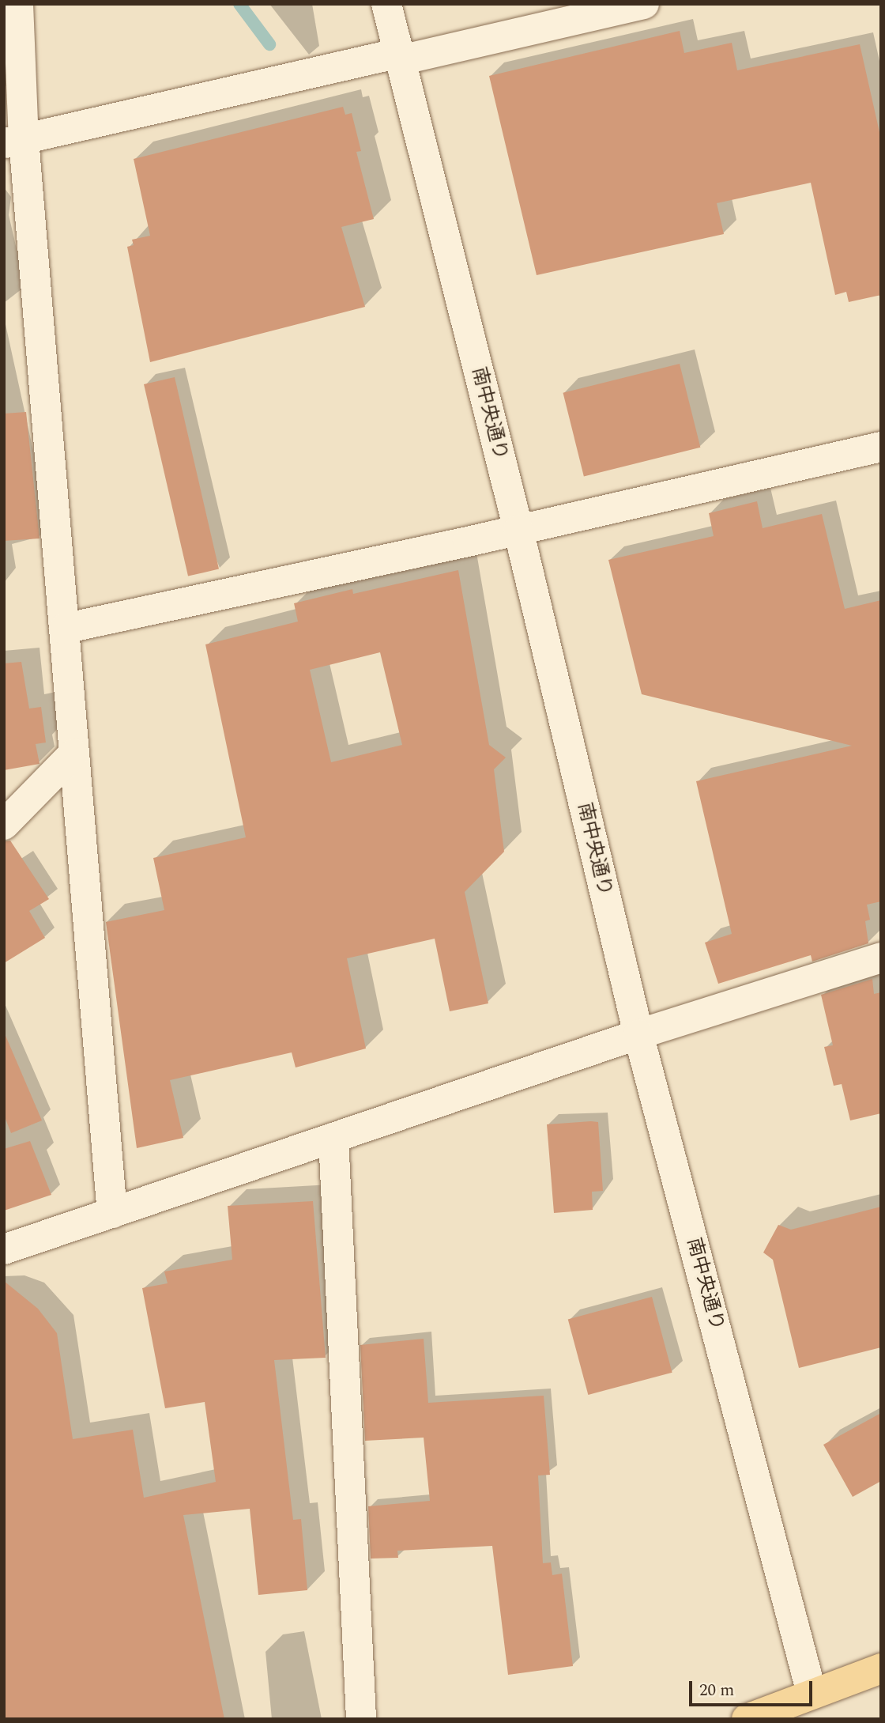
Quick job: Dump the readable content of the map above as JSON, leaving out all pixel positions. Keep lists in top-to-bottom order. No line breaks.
{"streets":{"street":["南中央通り"]},"scale_bar":"20 m"}
